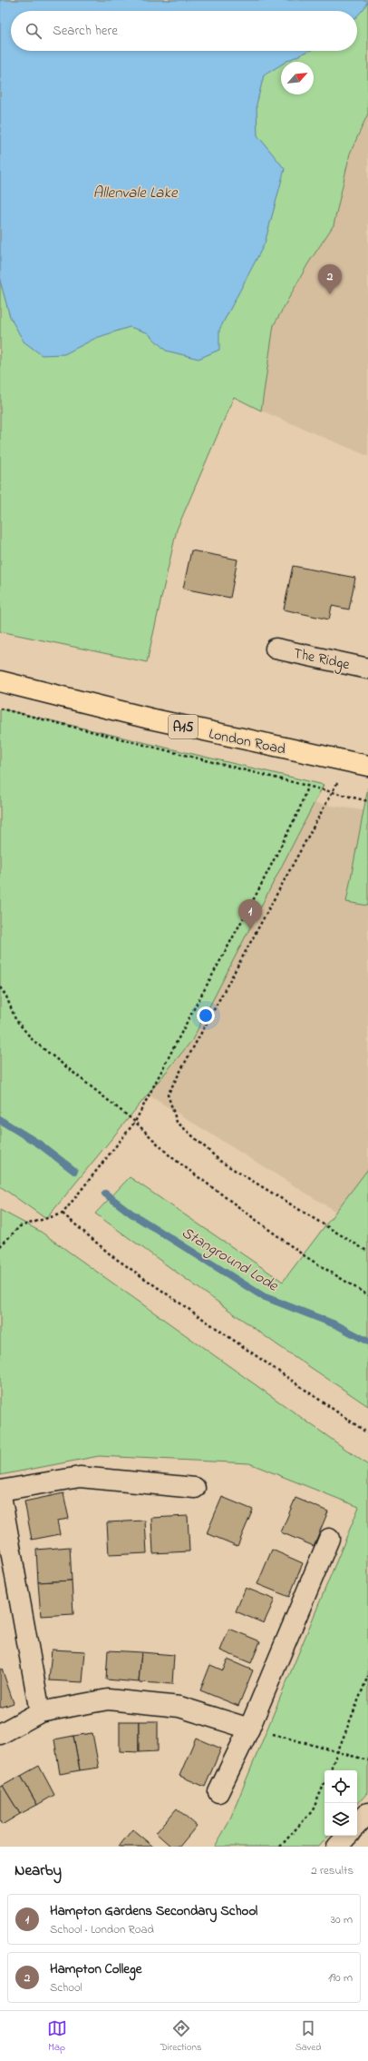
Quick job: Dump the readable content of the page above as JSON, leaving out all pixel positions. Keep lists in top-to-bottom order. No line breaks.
{"streets":{"main road":["A15","London Road"],"street":["The Ridge"]},"water":["Allenvale Lake","Stanground Lode"],"north":"top right","page":{"search":"Search here","pins":["2","1"],"heading":["Nearby","2 results"],"list":[{"mark":"1","name":"Hampton Gardens Secondary School","note":"School · London Road","value":"30 m"},{"mark":"2","name":"Hampton College","note":"School","value":"190 m"}],"nav":["Map","Directions","Saved"]}}
